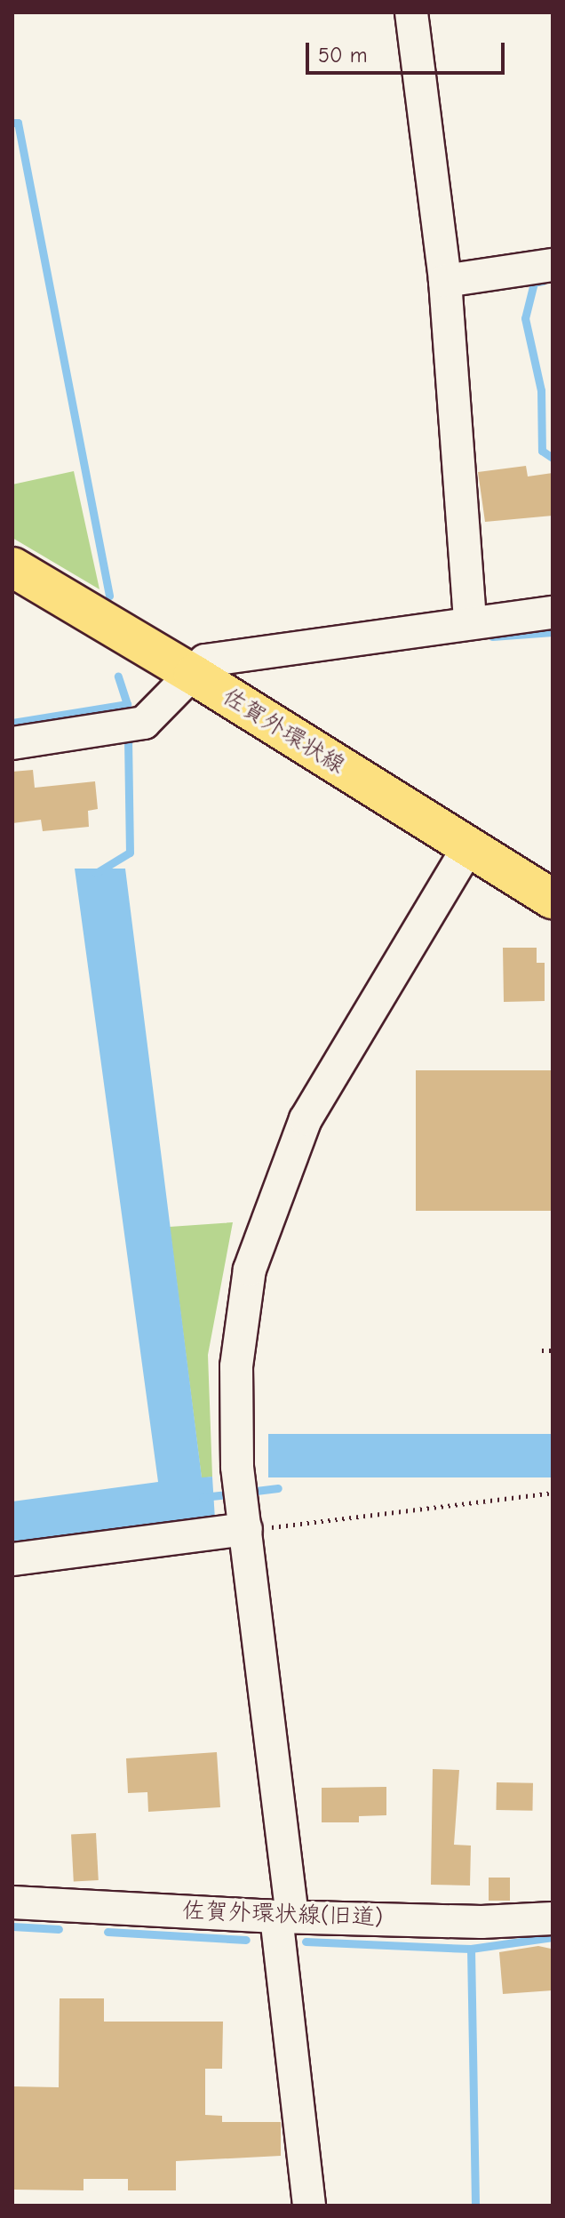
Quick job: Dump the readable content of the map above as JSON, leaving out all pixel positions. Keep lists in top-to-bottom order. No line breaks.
{"streets":{"main road":["佐賀外環状線"],"street":["佐賀外環状線(旧道)"]},"scale_bar":"50 m"}
